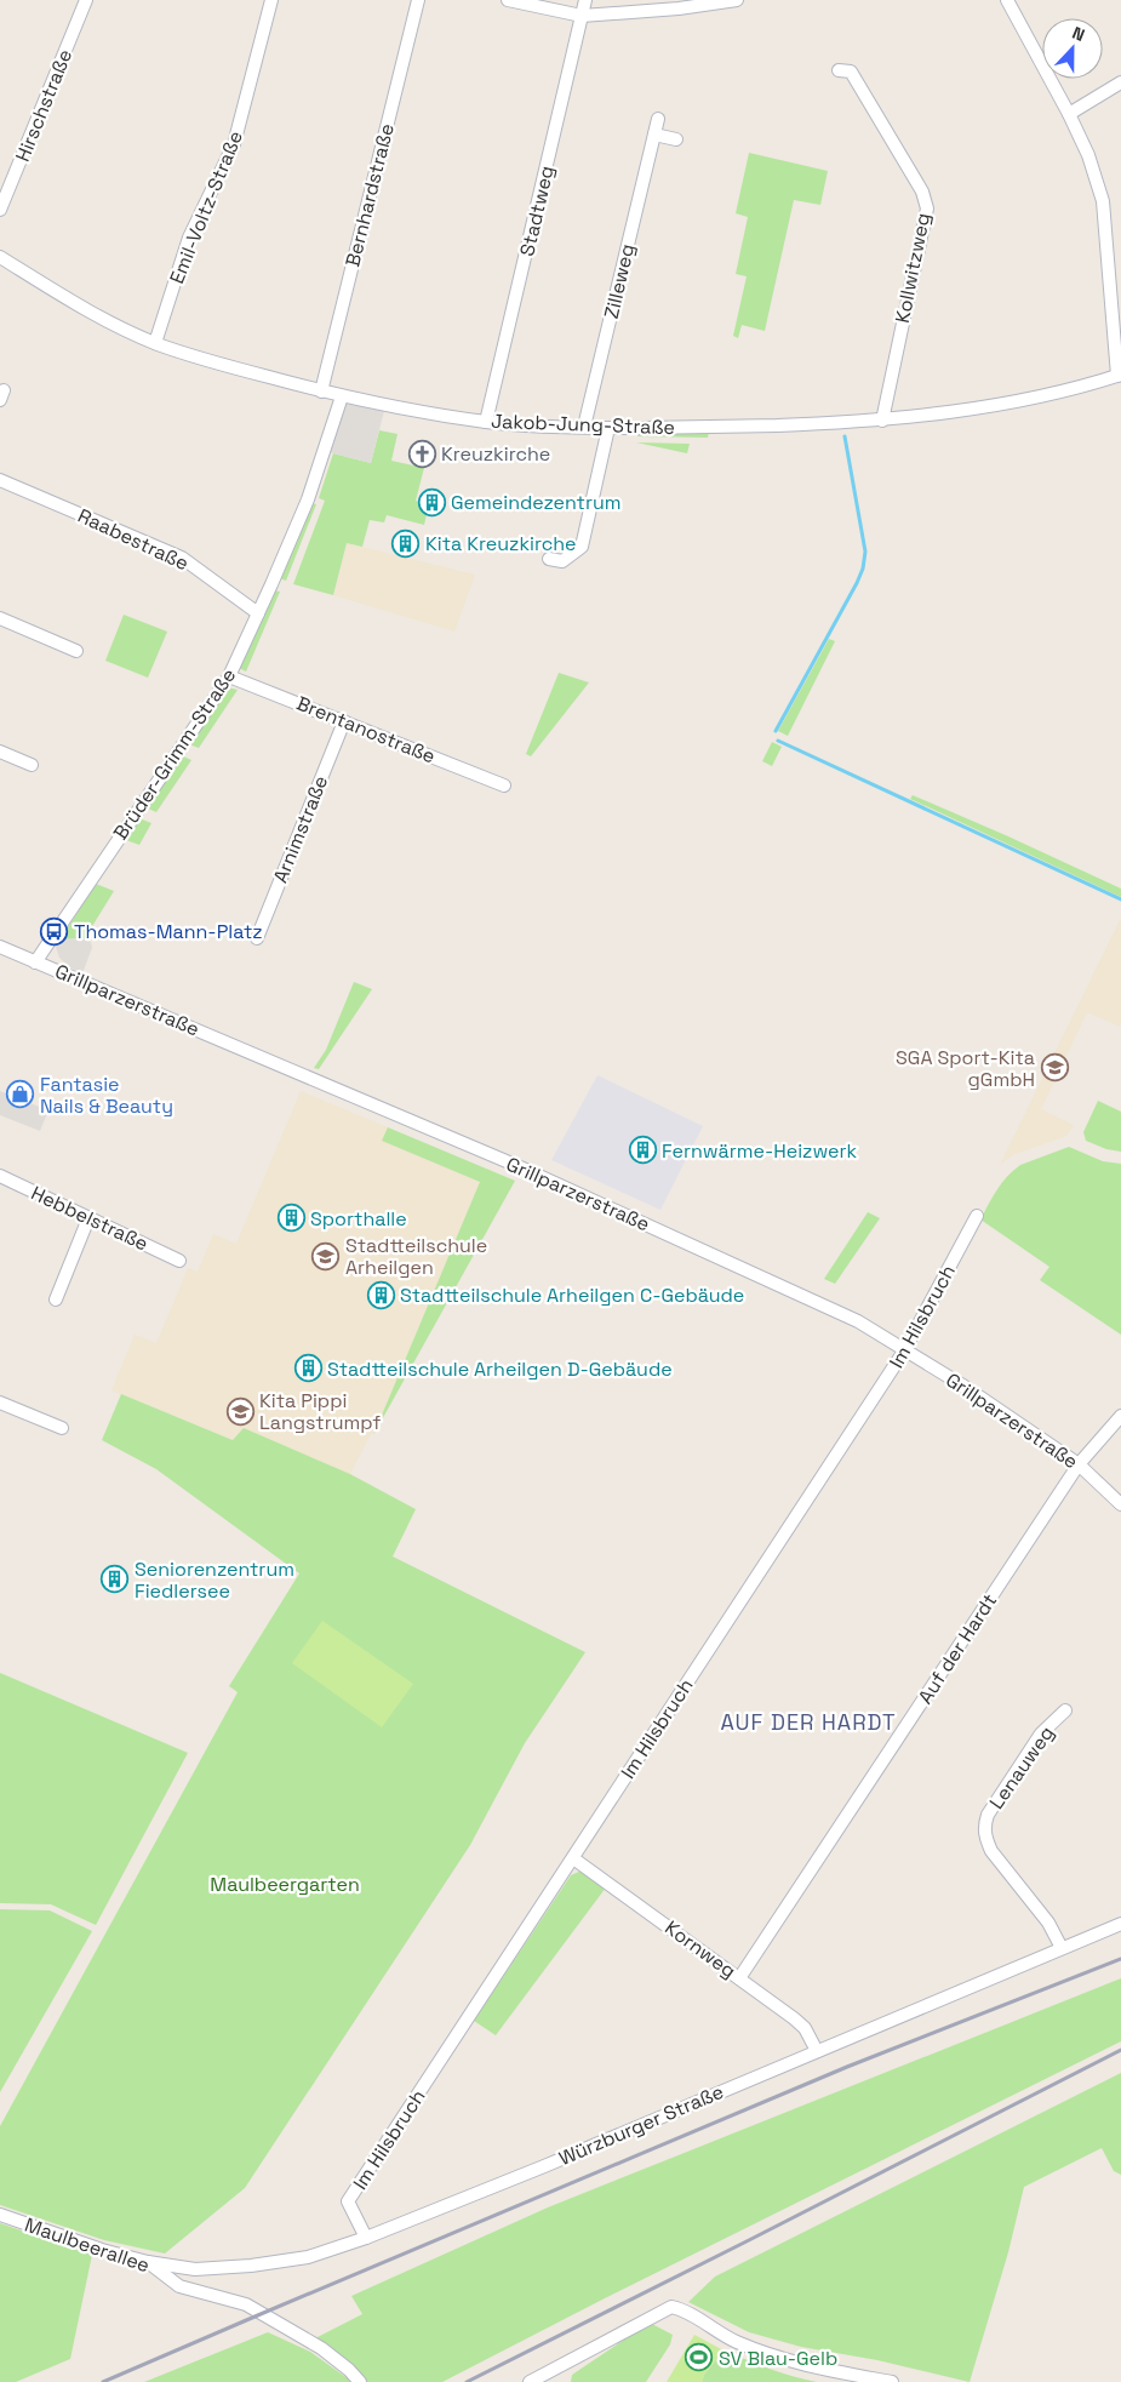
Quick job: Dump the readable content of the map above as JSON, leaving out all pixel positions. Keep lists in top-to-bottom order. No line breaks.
{"streets":{"street":["Hirschstraße","Bernhardstraße","Emil-Voltz-Straße","Stadtweg","Kollwitzweg","Zilleweg","Jakob-Jung-Straße","Raabestraße","Brentanostraße","Brüder-Grimm-Straße","Arnimstraße","Grillparzerstraße","Hebbelstraße","Im Hilsbruch","Auf der Hardt","Lenauweg","Kornweg","Würzburger Straße","Maulbeerallee"]},"crossings":[["Bernhardstraße","Jakob-Jung-Straße"],["Emil-Voltz-Straße","Jakob-Jung-Straße"],["Stadtweg","Jakob-Jung-Straße"],["Kollwitzweg","Jakob-Jung-Straße"],["Zilleweg","Jakob-Jung-Straße"],["Jakob-Jung-Straße","Brüder-Grimm-Straße"],["Raabestraße","Brüder-Grimm-Straße"],["Brentanostraße","Brüder-Grimm-Straße"],["Brentanostraße","Arnimstraße"],["Brüder-Grimm-Straße","Grillparzerstraße"],["Grillparzerstraße","Im Hilsbruch"],["Grillparzerstraße","Auf der Hardt"],["Im Hilsbruch","Kornweg"],["Im Hilsbruch","Würzburger Straße"],["Auf der Hardt","Kornweg"],["Lenauweg","Würzburger Straße"],["Kornweg","Würzburger Straße"],["Würzburger Straße","Maulbeerallee"]],"districts":["AUF DER HARDT"],"parks":["Maulbeergarten"],"places":{"church":["Kreuzkirche"],"building":["Gemeindezentrum","Kita Kreuzkirche","Fernwärme-Heizwerk","Sporthalle","Stadtteilschule Arheilgen C-Gebäude","Stadtteilschule Arheilgen D-Gebäude","Seniorenzentrum Fiedlersee"],"bus stop":["Thomas-Mann-Platz"],"school or university":["SGA Sport-Kita gGmbH","Stadtteilschule Arheilgen","Kita Pippi Langstrumpf"],"shop":["Fantasie Nails & Beauty"],"sports":["SV Blau-Gelb"]},"north":"top"}
